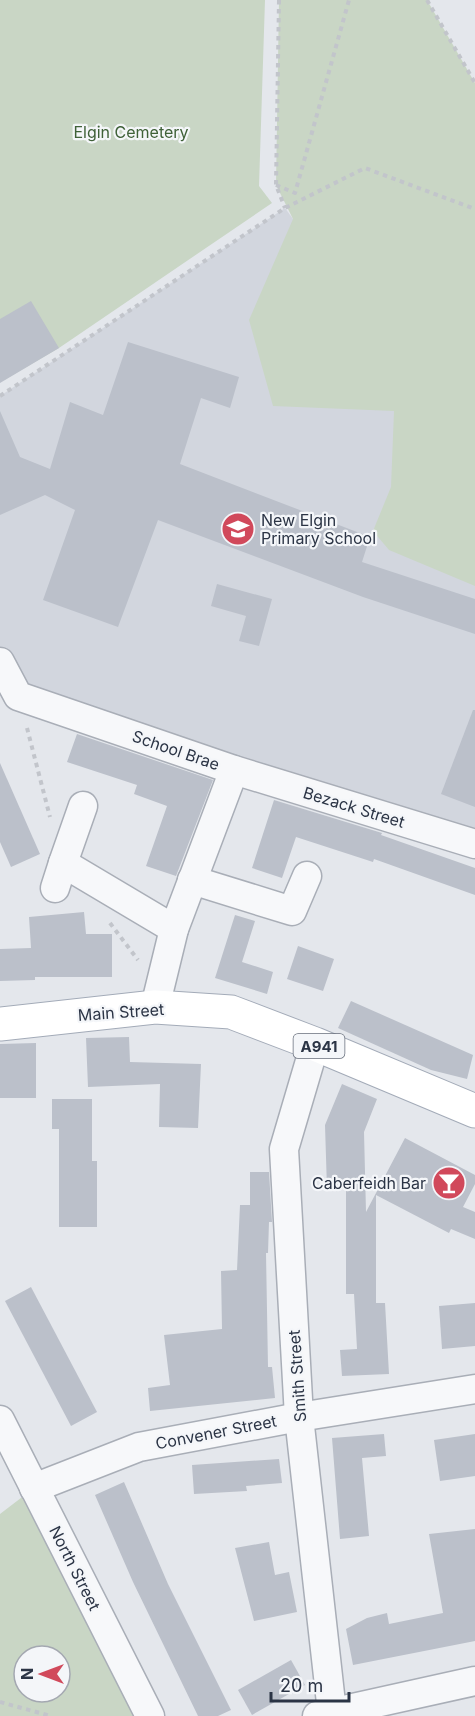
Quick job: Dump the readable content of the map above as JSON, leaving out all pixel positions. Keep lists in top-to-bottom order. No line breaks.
{"streets":{"main road":["Main Street","A941"],"street":["School Brae","Bezack Street","Smith Street","Convener Street","North Street"]},"crossings":[["School Brae","Bezack Street"],["School Brae","Main Street"],["Main Street","Smith Street"],["Smith Street","Convener Street"],["Convener Street","North Street"]],"parks":["Elgin Cemetery"],"places":{"school or university":["New Elgin Primary School"],"bar":["Caberfeidh Bar"]},"scale_bar":"20 m","north":"left"}
